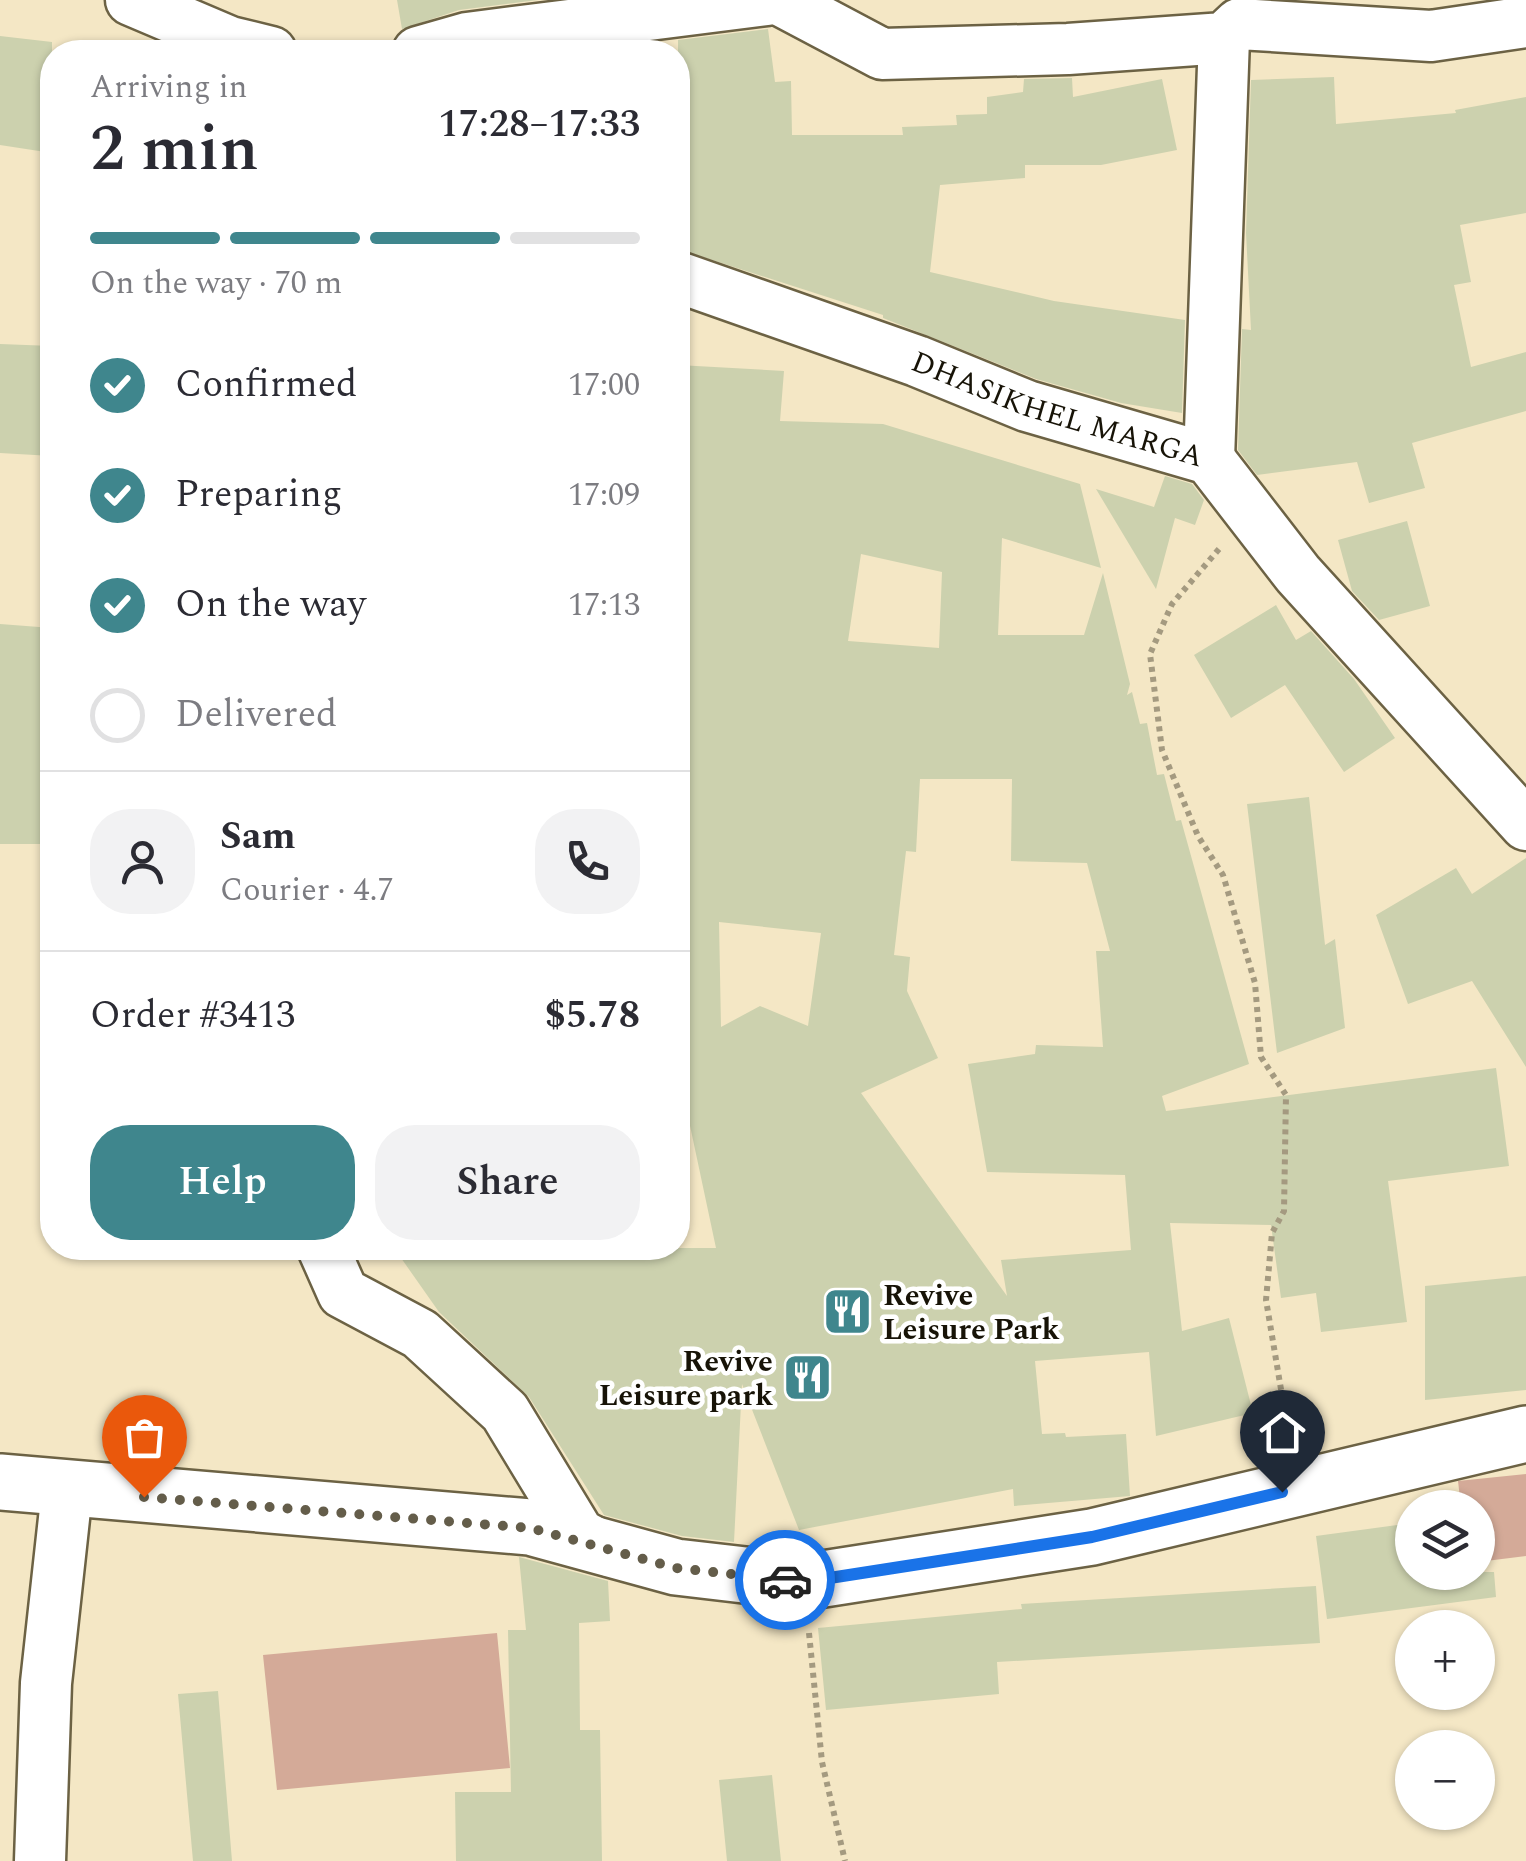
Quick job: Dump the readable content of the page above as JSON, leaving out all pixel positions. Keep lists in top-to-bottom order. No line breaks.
{"streets":{"street":["DHASIKHEL MARGA"]},"places":{"restaurant":["Revive Leisure Park","Revive Leisure park"]},"page":{"heading":["2 min","Arriving in","17:28–17:33"],"panel":["Sam","Courier · 4.7","Order #3413","$5.78"],"bar":"On the way · 70 m","list":[["Confirmed","17:00"],["Preparing","17:09"],["On the way","17:13"],"Delivered"],"buttons":["Help","Share"],"map_buttons":["+","−"]}}
